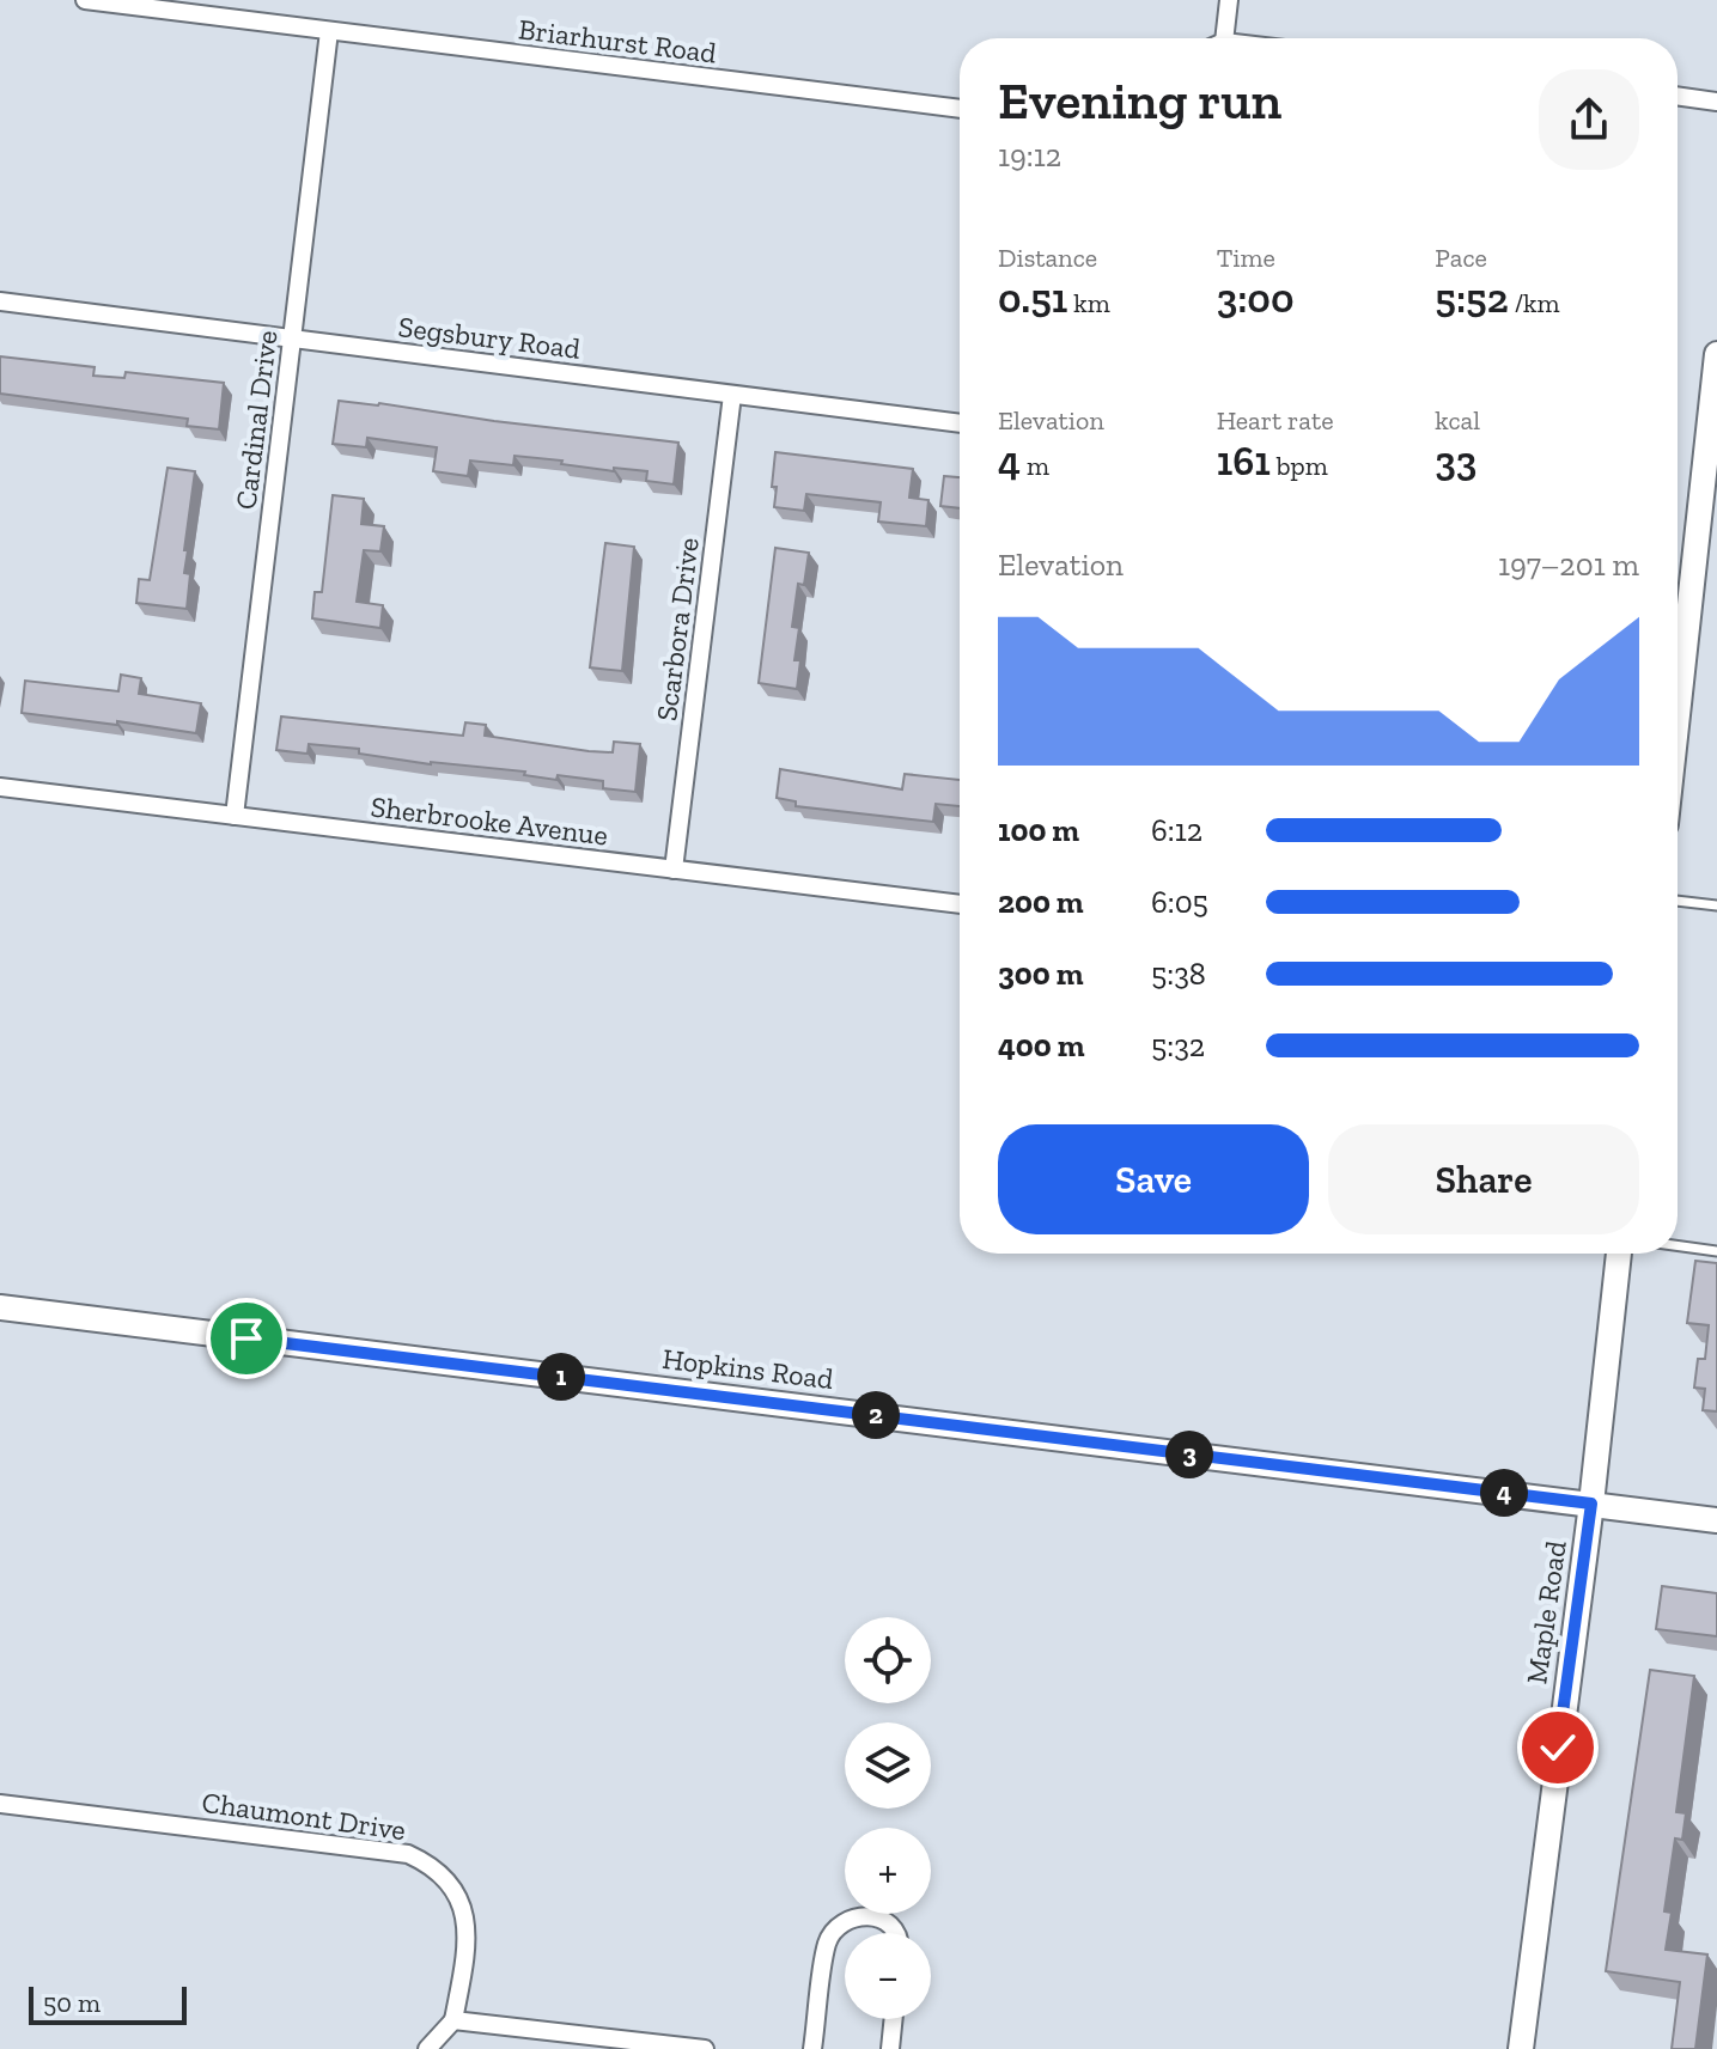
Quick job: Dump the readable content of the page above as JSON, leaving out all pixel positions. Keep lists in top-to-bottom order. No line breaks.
{"streets":{"street":["Briarhurst Road","Segsbury Road","Cardinal Drive","Scarbora Drive","Sherbrooke Avenue","Hopkins Road","Maple Road","Chaumont Drive"]},"crossings":[["Briarhurst Road","Cardinal Drive"],["Segsbury Road","Cardinal Drive"],["Segsbury Road","Scarbora Drive"],["Cardinal Drive","Sherbrooke Avenue"],["Scarbora Drive","Sherbrooke Avenue"],["Hopkins Road","Maple Road"]],"scale_bar":"50 m","page":{"heading":["Evening run","19:12"],"stats":[["Distance","0.51 km"],["Time","3:00"],["Pace","5:52 /km"],["Elevation","4 m"],["Heart rate","161 bpm"],["kcal","33"]],"chart":["Elevation","197–201 m"],"list":[{"name":"100 m","note":"6:12"},{"name":"200 m","note":"6:05"},{"name":"300 m","note":"5:38"},{"name":"400 m","note":"5:32"}],"buttons":["Save","Share"],"pins":["1","2","3","4"],"map_buttons":["+","−"],"scale":"50 m"}}
